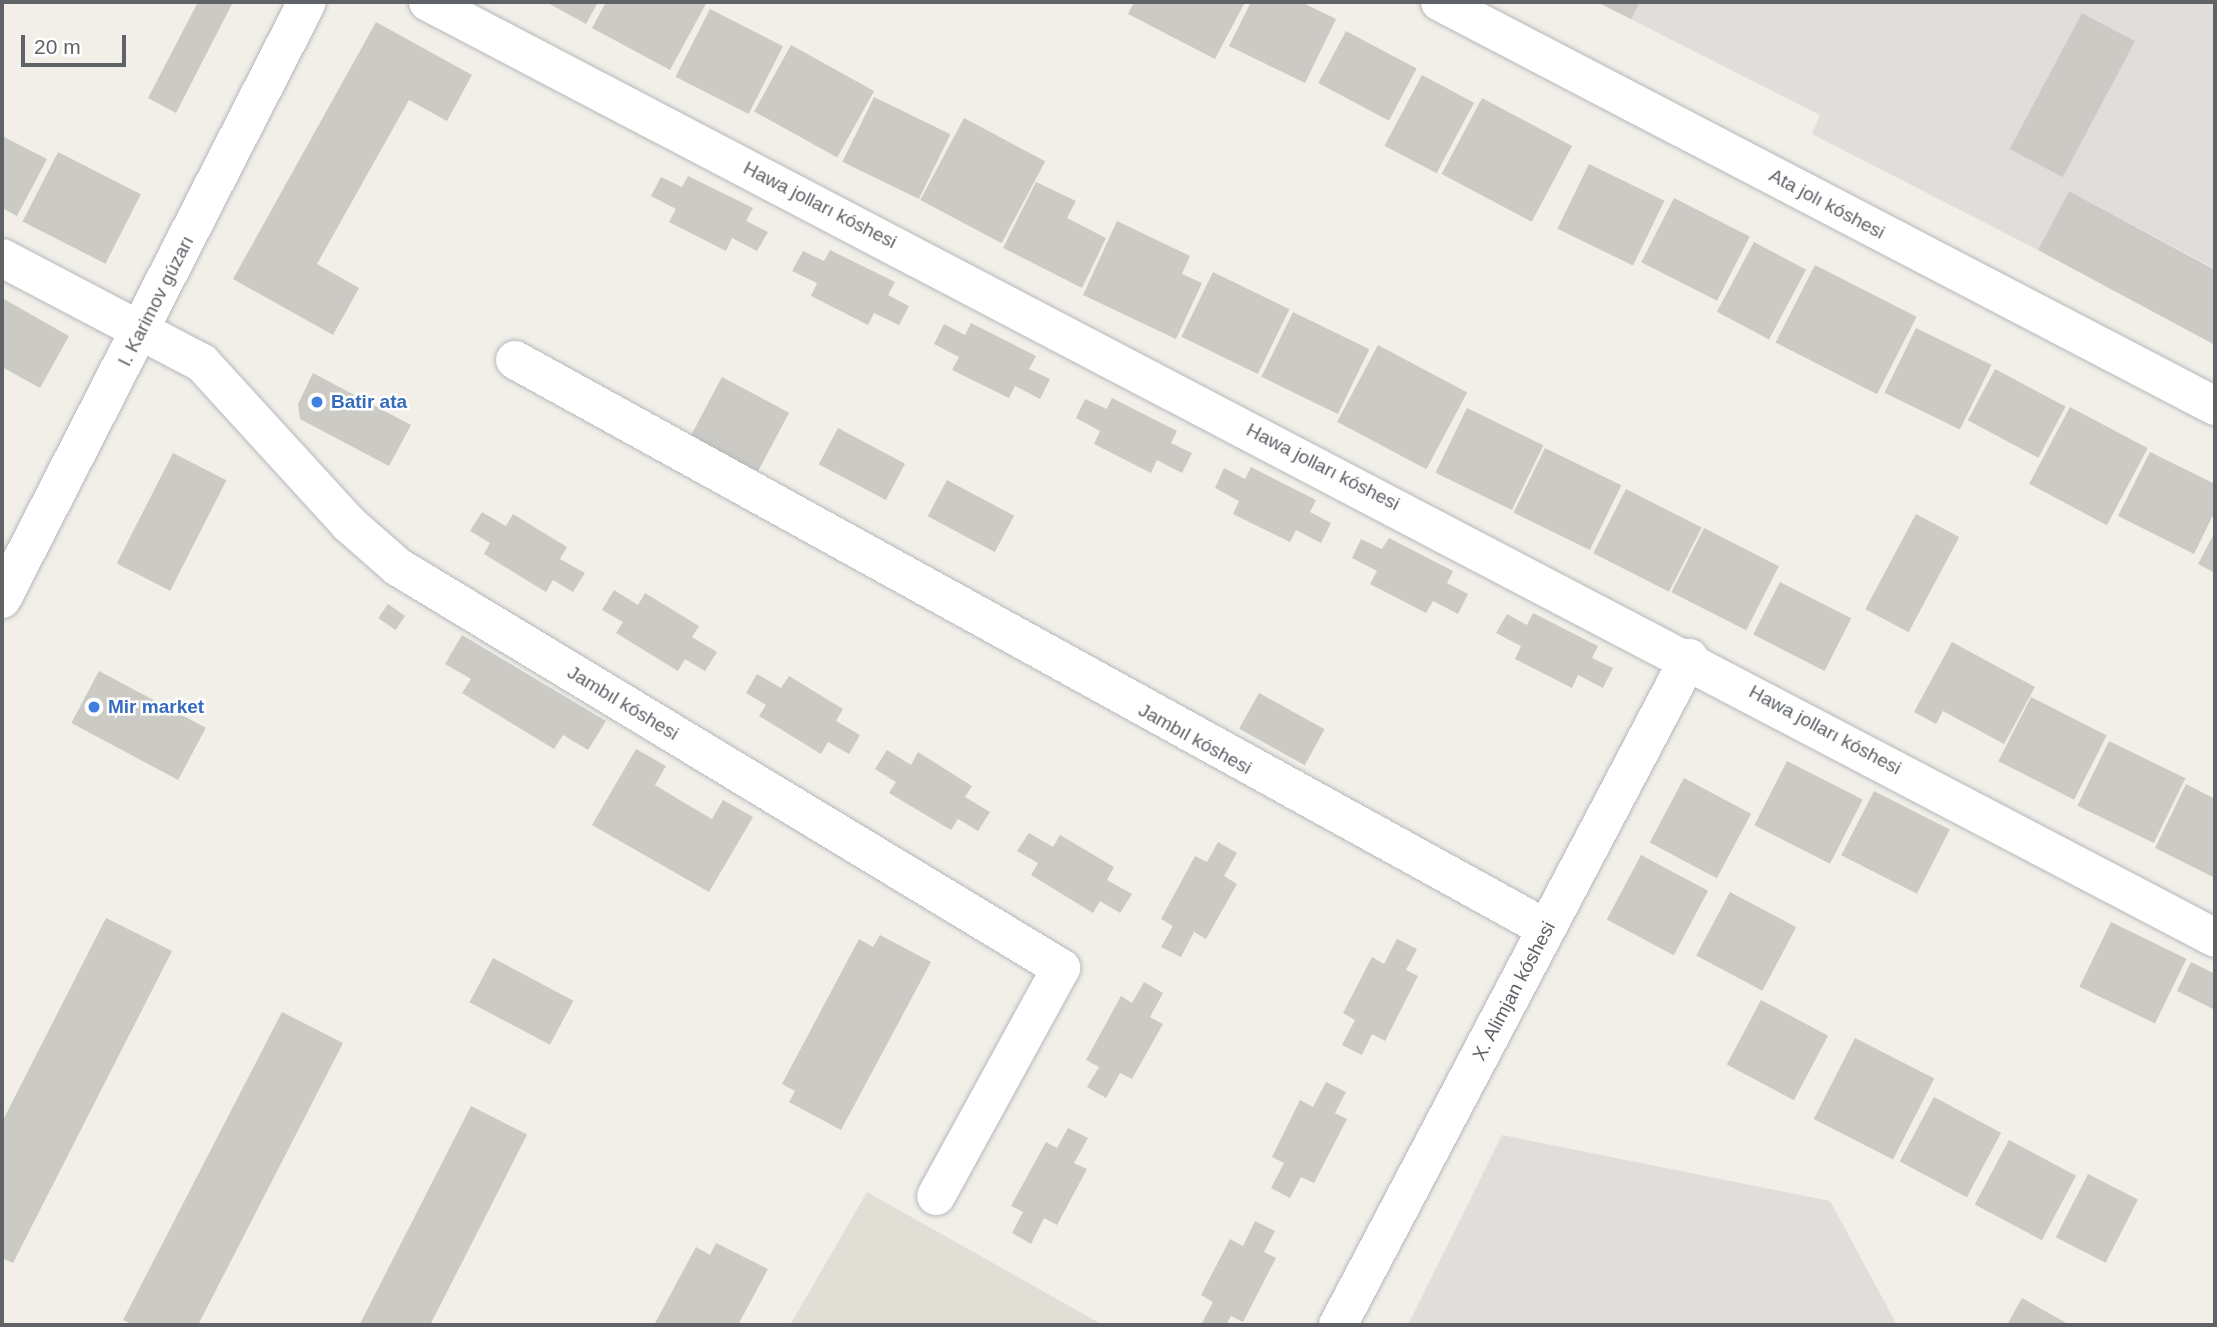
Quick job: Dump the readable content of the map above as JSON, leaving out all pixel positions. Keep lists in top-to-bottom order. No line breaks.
{"streets":{"street":["Ata jolı kóshesi","Hawa jolları kóshesi","I. Karimov gúzarı","Jambıl kóshesi","X. Alimjan kóshesi"]},"crossings":[["Hawa jolları kóshesi","X. Alimjan kóshesi"],["I. Karimov gúzarı","Jambıl kóshesi"],["Jambıl kóshesi","X. Alimjan kóshesi"]],"places":["Batir ata","Mir market"],"scale_bar":"20 m"}
